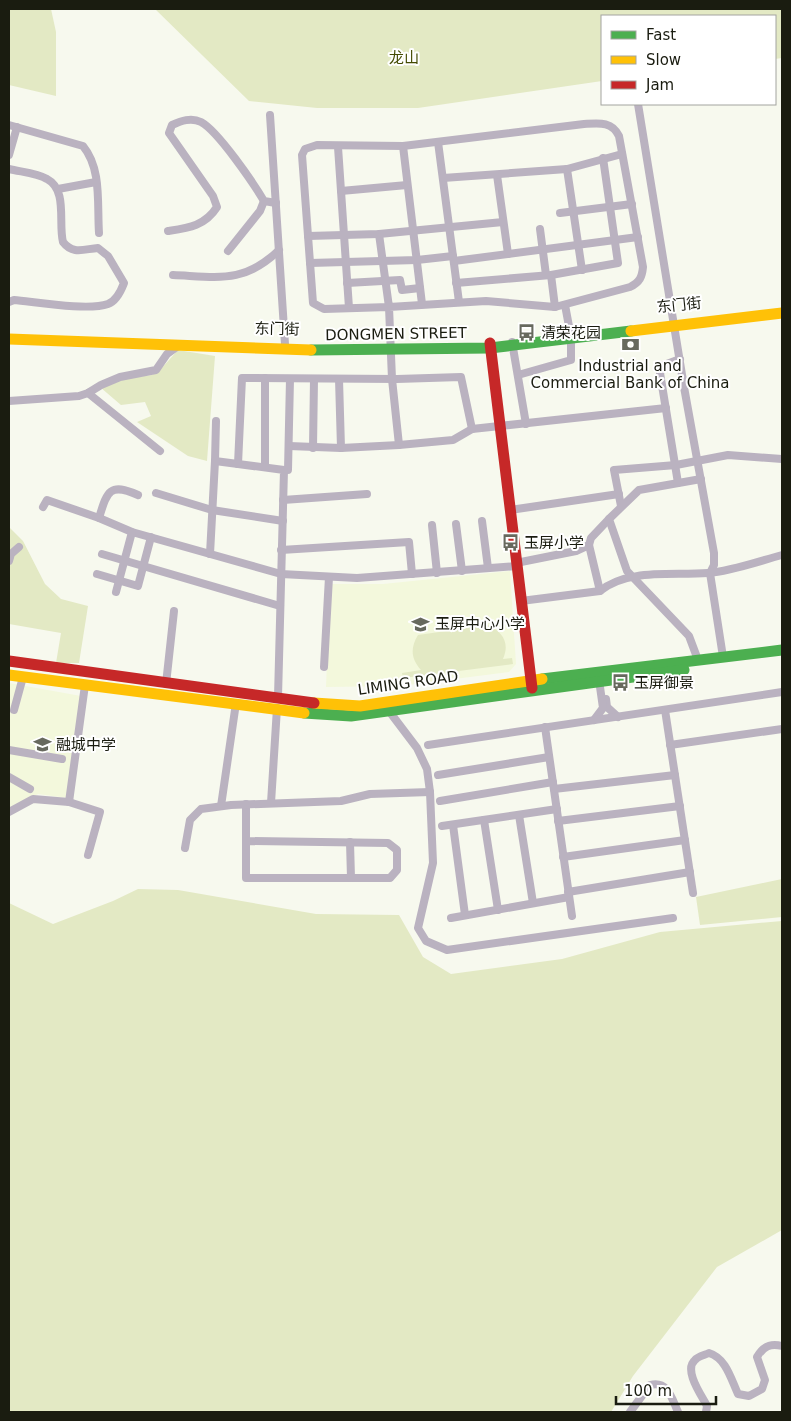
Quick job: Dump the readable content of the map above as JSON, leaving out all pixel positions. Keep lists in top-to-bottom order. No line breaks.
{"streets":{"street":["东门街","DONGMEN STREET","LIMING ROAD"]},"crossings":[["东门街","DONGMEN STREET"]],"parks":["龙山"],"places":{"bus stop":["清荣花园","玉屏小学","玉屏御景"],"bank":["Industrial and Commercial Bank of China"],"school or university":["玉屏中心小学","融城中学"]},"legend":["Fast","Slow","Jam"],"scale_bar":"100 m"}
